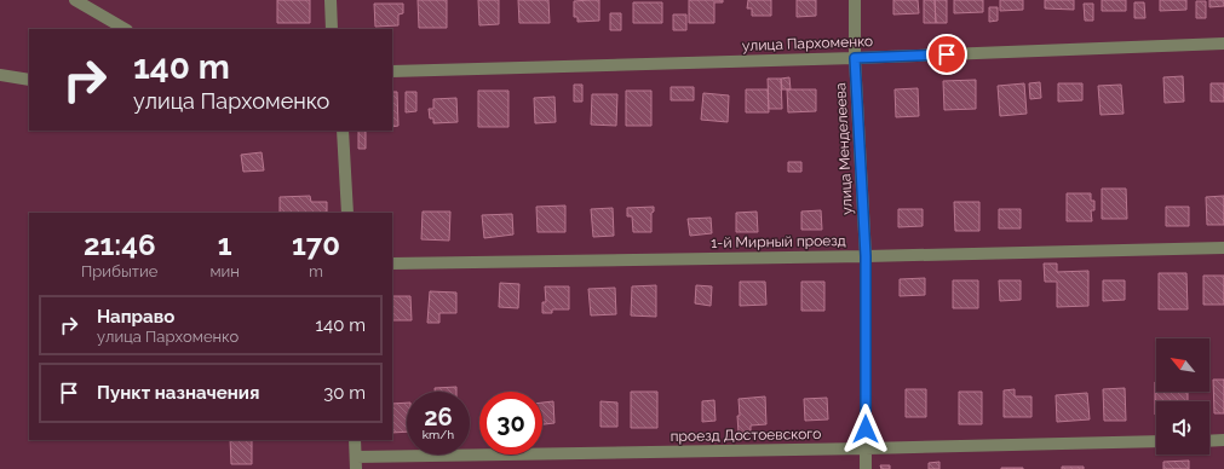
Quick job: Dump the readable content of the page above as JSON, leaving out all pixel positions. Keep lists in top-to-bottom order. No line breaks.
{"streets":{"street":["улица Пархоменко","улица Менделеева","1-й Мирный проезд","проезд Достоевского"]},"crossings":[["улица Пархоменко","улица Менделеева"],["улица Менделеева","1-й Мирный проезд"],["улица Менделеева","проезд Достоевского"]],"north":"top left","page":{"turn":["140 m","улица Пархоменко"],"eta":["21:46","Прибытие","1","мин","170","m"],"list":[{"name":"Направо","note":"улица Пархоменко","value":"140 m"},{"name":"Пункт назначения","value":"30 m"}],"speed":"26 km/h","limit":"30"}}
